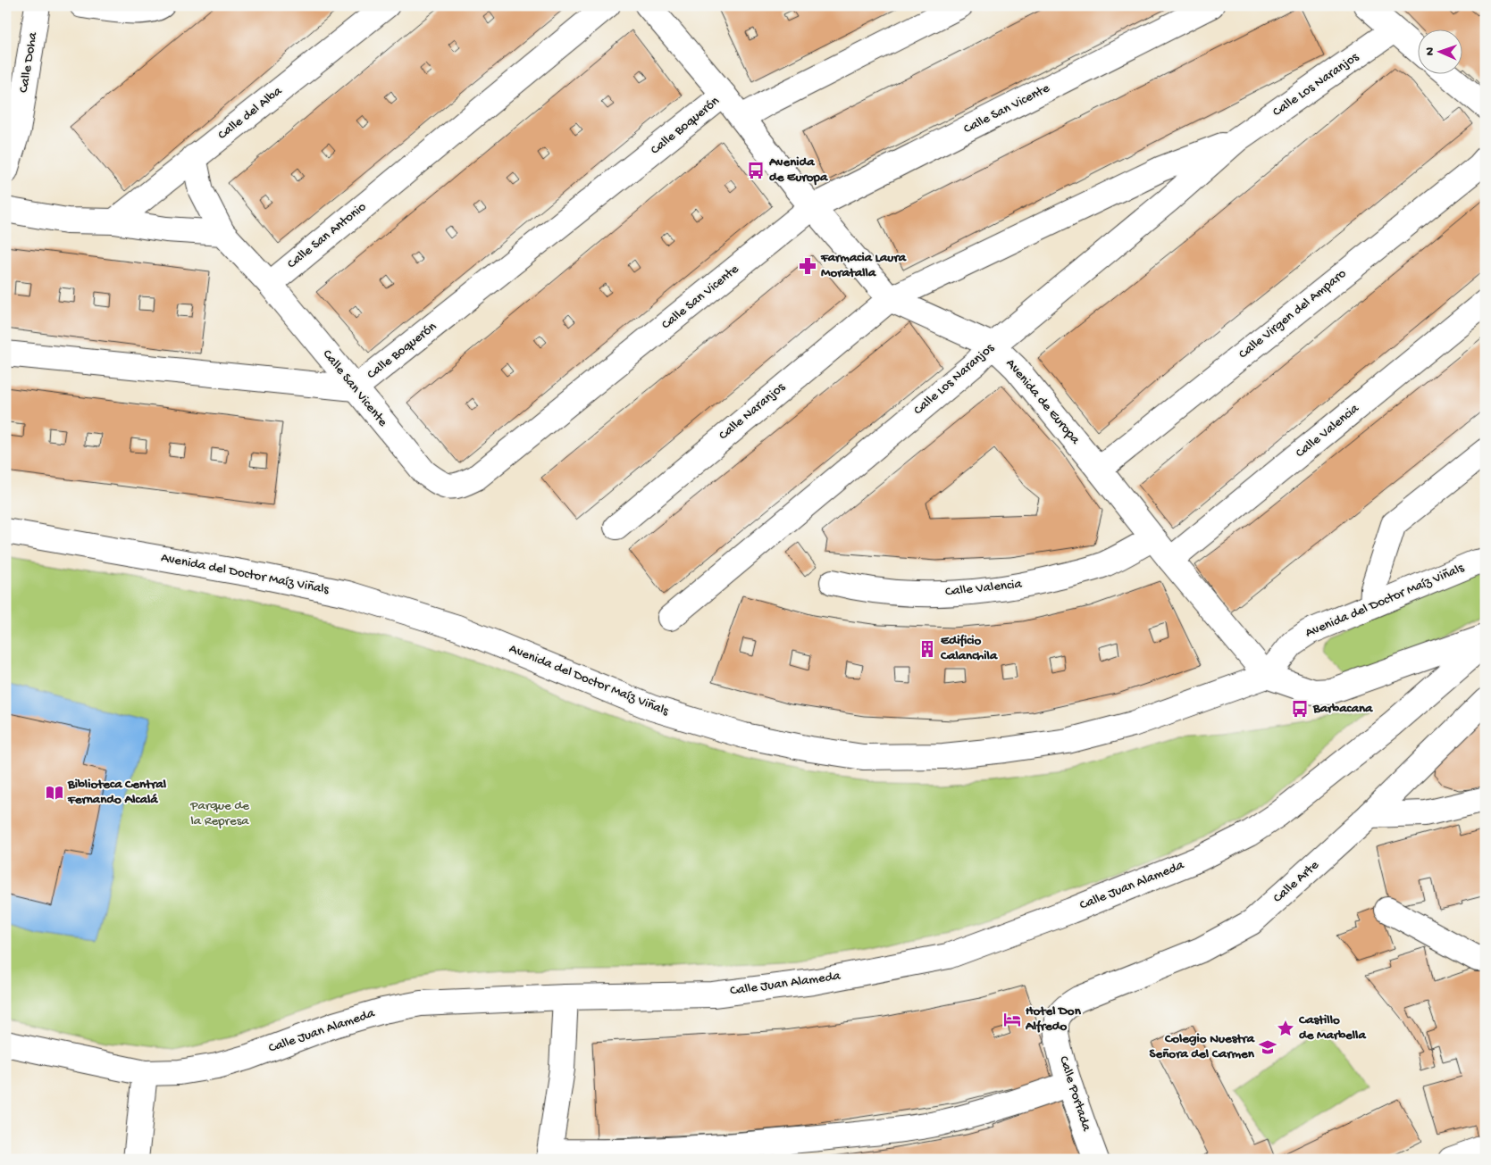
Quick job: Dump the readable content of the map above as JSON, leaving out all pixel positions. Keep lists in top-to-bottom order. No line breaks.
{"streets":{"street":["Calle Doha","Calle Los Naranjos","Calle San Vicente","Calle del Alba","Calle Boquerón","Calle San Antonio","Calle Virgen del Amparo","Avenida de Europa","Calle Naranjos","Calle Valencia","Avenida del Doctor Maíz Viñals","Calle Arte","Calle Juan Alameda","Calle Portada"]},"crossings":[["Calle Los Naranjos","Avenida de Europa"],["Calle Los Naranjos","Calle Naranjos"],["Calle San Vicente","Calle Boquerón"],["Calle San Vicente","Calle San Antonio"],["Calle San Vicente","Avenida de Europa"],["Calle Boquerón","Avenida de Europa"],["Calle Virgen del Amparo","Avenida de Europa"],["Avenida de Europa","Calle Naranjos"],["Avenida de Europa","Calle Valencia"],["Avenida de Europa","Avenida del Doctor Maíz Viñals"],["Calle Arte","Calle Portada"]],"parks":["Parque de la Represa"],"places":{"bus stop":["Avenida de Europa","Barbacana"],"pharmacy":["Farmacia Laura Moratalla"],"building":["Edificio Calanchila"],"library":["Biblioteca Central Fernando Alcalá"],"hotel":["Hotel Don Alfredo"],"place":["Castillo de Marbella"],"school or university":["Colegio Nuestra Señora del Carmen"]},"north":"left"}
